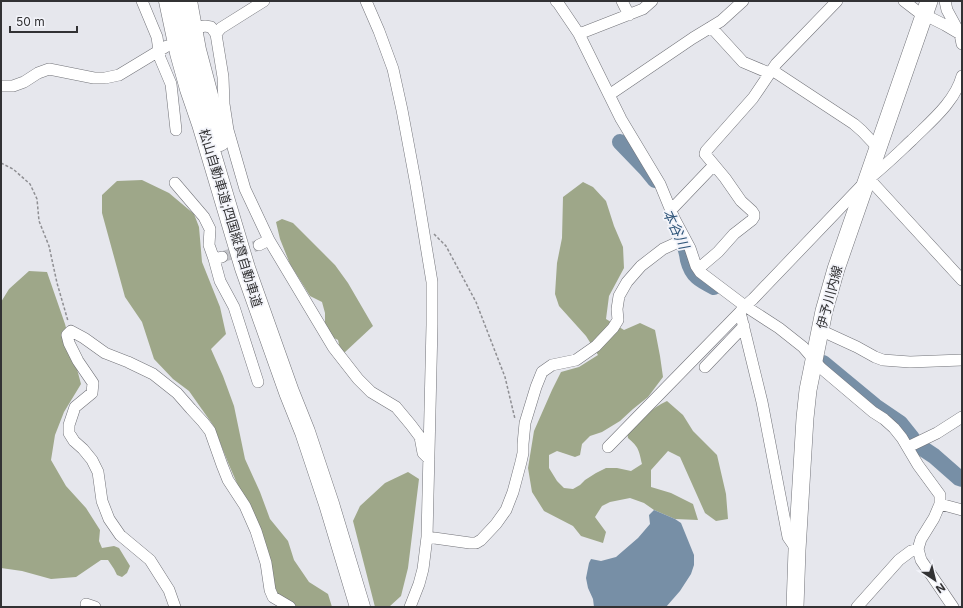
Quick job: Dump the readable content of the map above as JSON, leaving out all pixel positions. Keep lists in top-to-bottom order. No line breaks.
{"streets":{"highway":["松山自動車道;四国縦貫自動車道"],"main road":["伊予川内線"]},"water":["本谷川"],"scale_bar":"50 m","north":"bottom right"}
